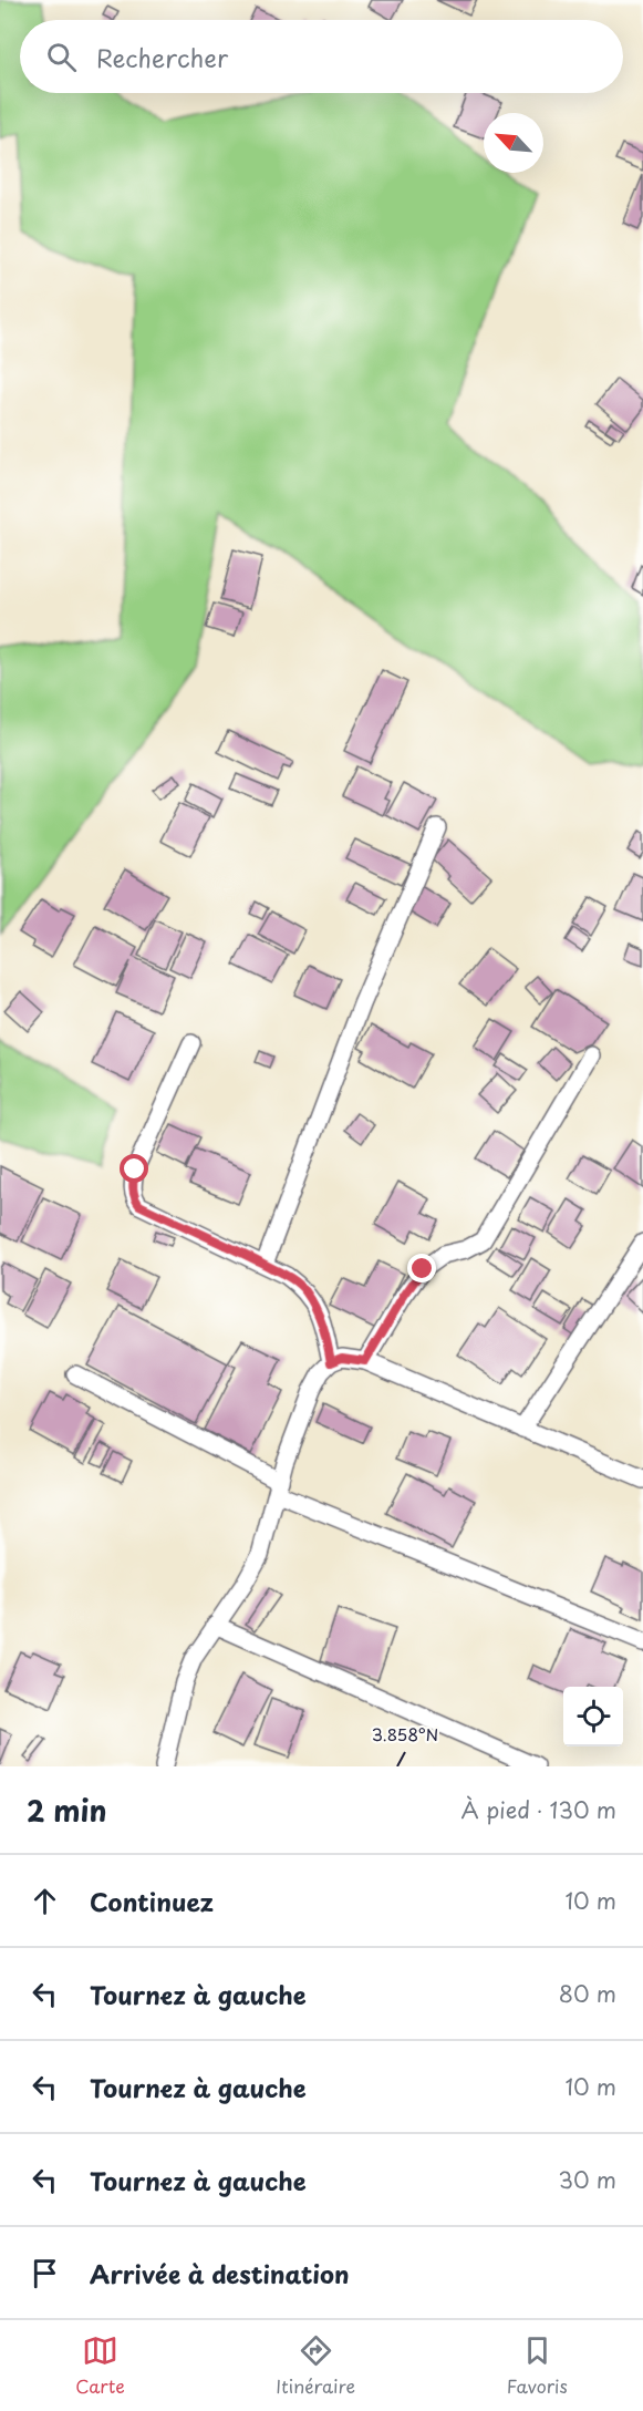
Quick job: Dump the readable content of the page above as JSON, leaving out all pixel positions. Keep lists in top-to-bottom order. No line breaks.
{"north":"top left","page":{"search":"Rechercher","heading":["2 min","À pied · 130 m"],"list":[["Continuez","10 m"],["Tournez à gauche","80 m"],["Tournez à gauche","10 m"],["Tournez à gauche","30 m"],"Arrivée à destination"],"nav":["Carte","Itinéraire","Favoris"]},"coordinates":["3.858°N"]}
